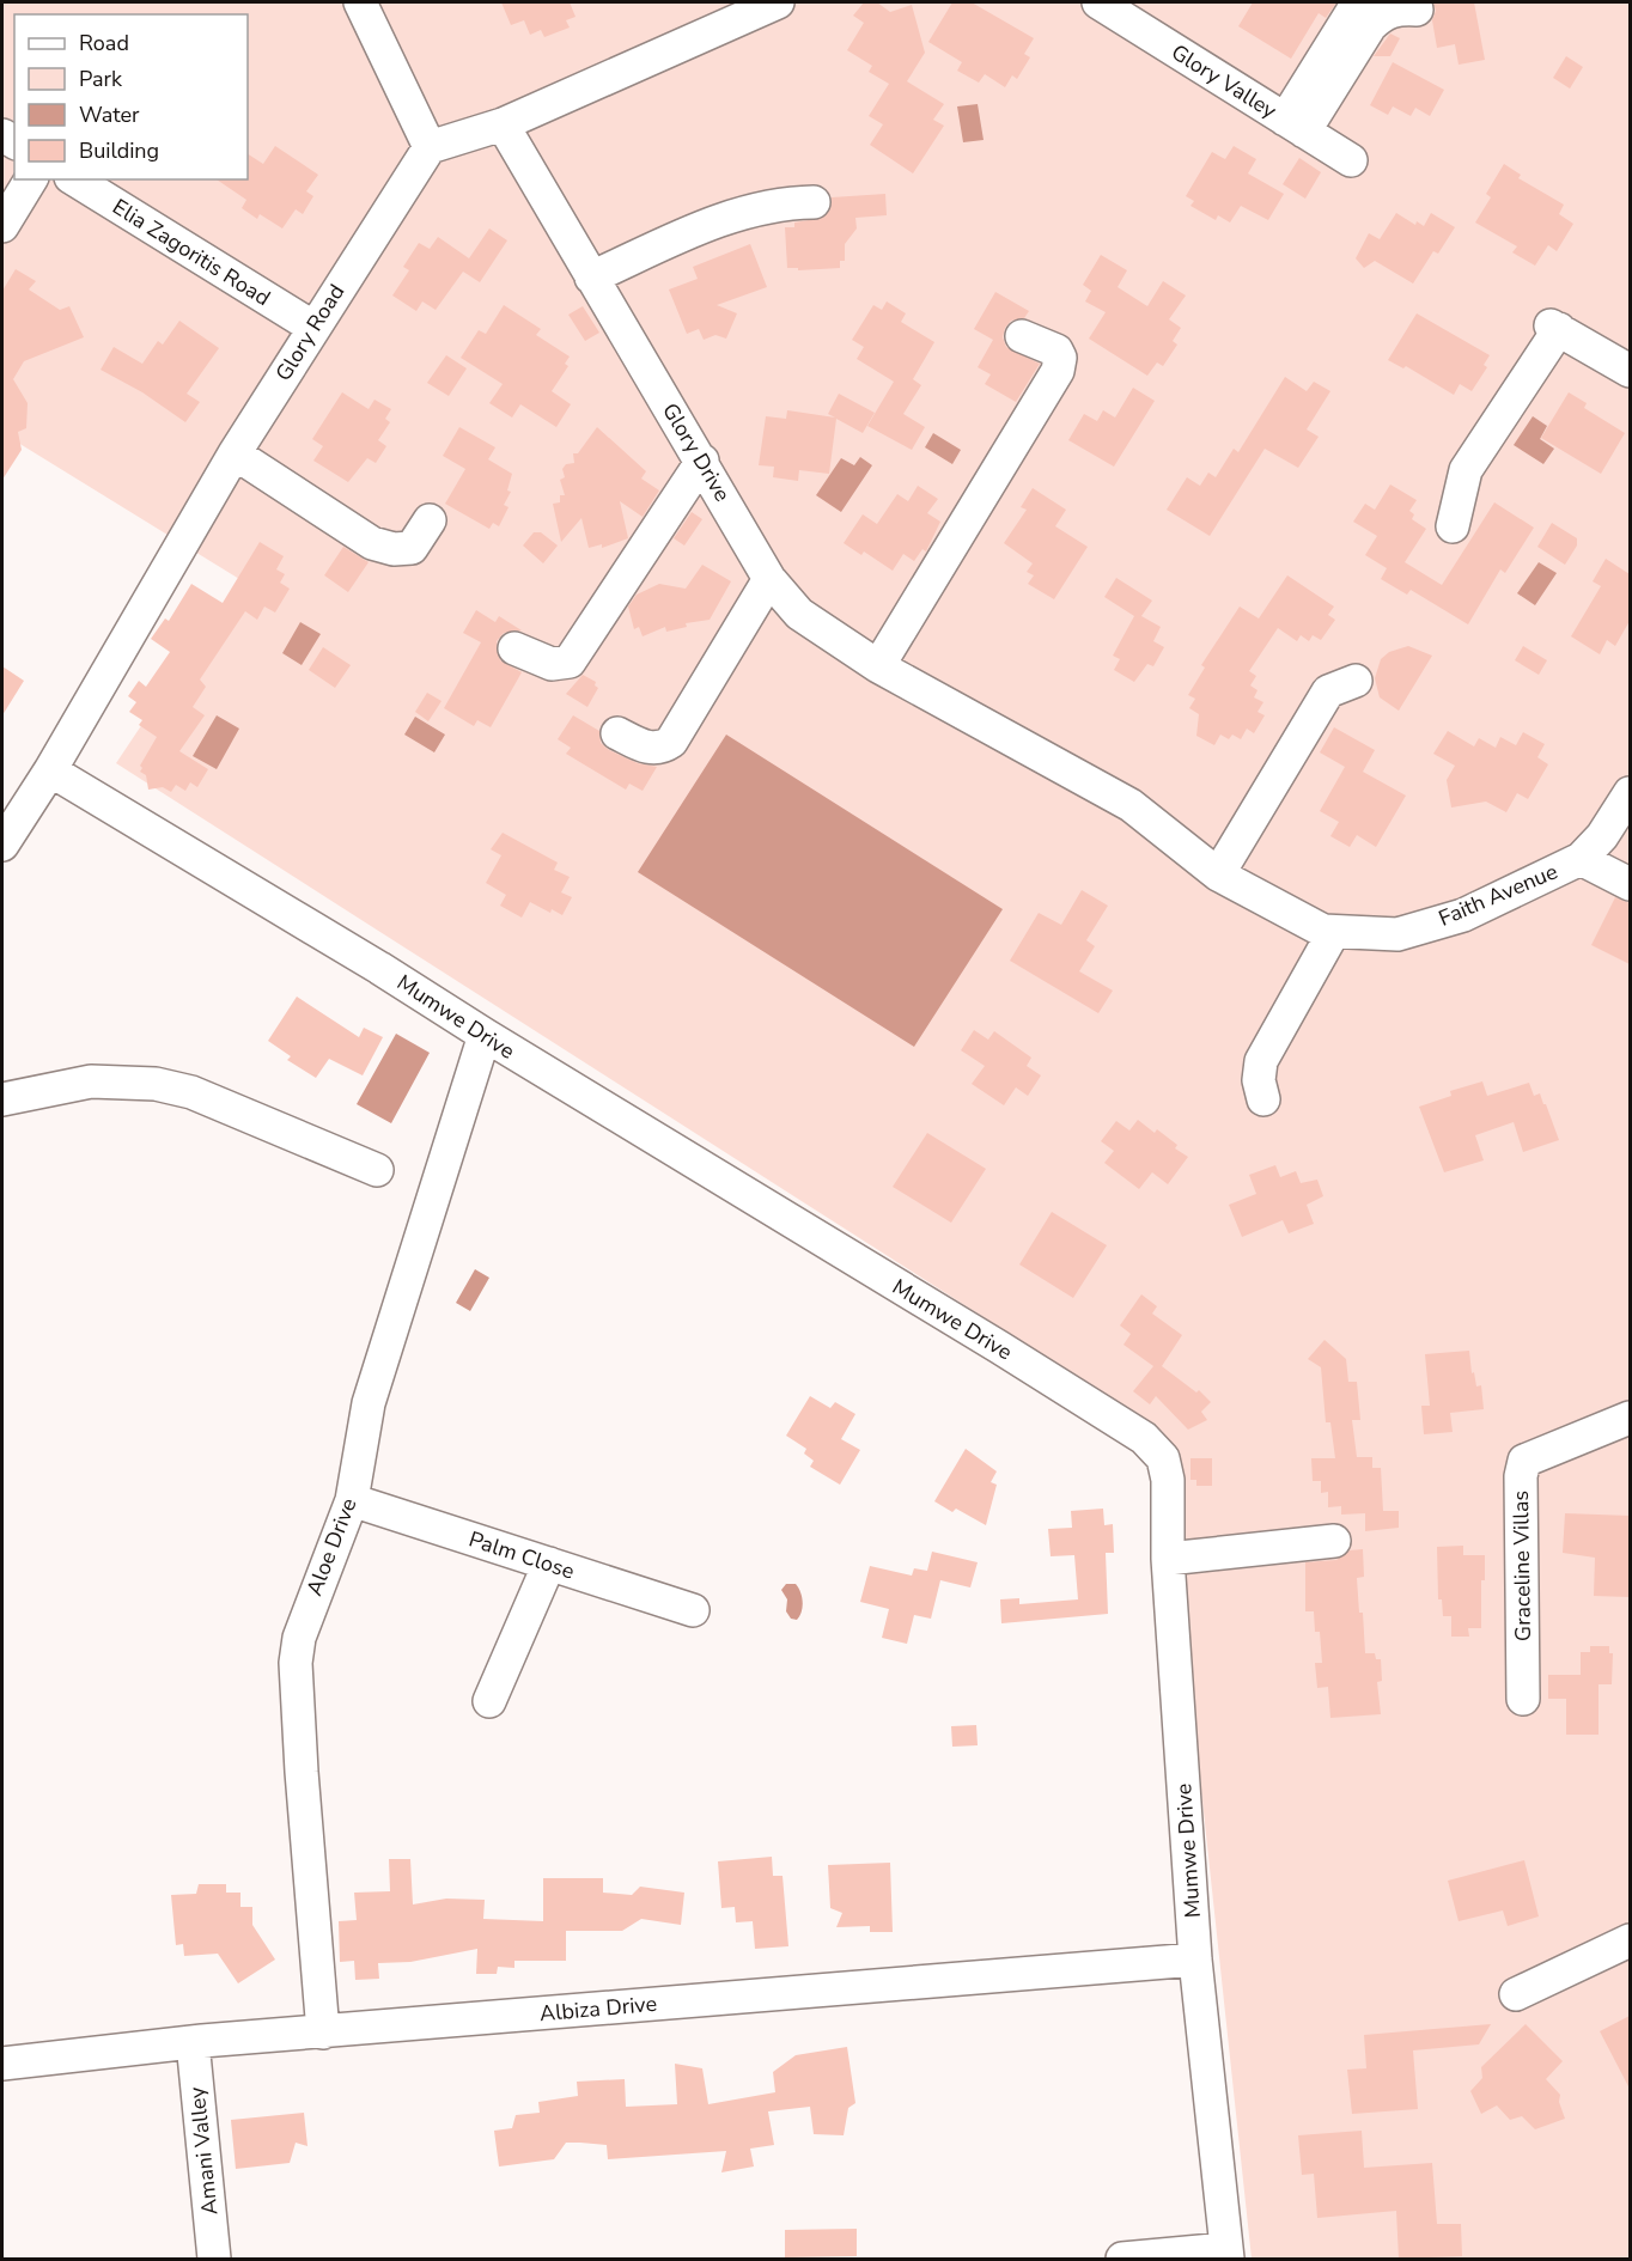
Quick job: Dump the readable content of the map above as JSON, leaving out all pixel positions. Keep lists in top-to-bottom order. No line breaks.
{"streets":{"street":["Glory Valley","Elia Zagoritis Road","Glory Road","Glory Drive","Faith Avenue","Mumwe Drive","Aloe Drive","Palm Close","Graceline Villas","Albiza Drive","Amani Valley"]},"crossings":[["Elia Zagoritis Road","Glory Road"],["Glory Road","Mumwe Drive"],["Glory Drive","Faith Avenue"],["Mumwe Drive","Aloe Drive"],["Mumwe Drive","Albiza Drive"],["Aloe Drive","Palm Close"],["Aloe Drive","Albiza Drive"],["Albiza Drive","Amani Valley"]],"legend":["Road","Park","Water","Building"]}
